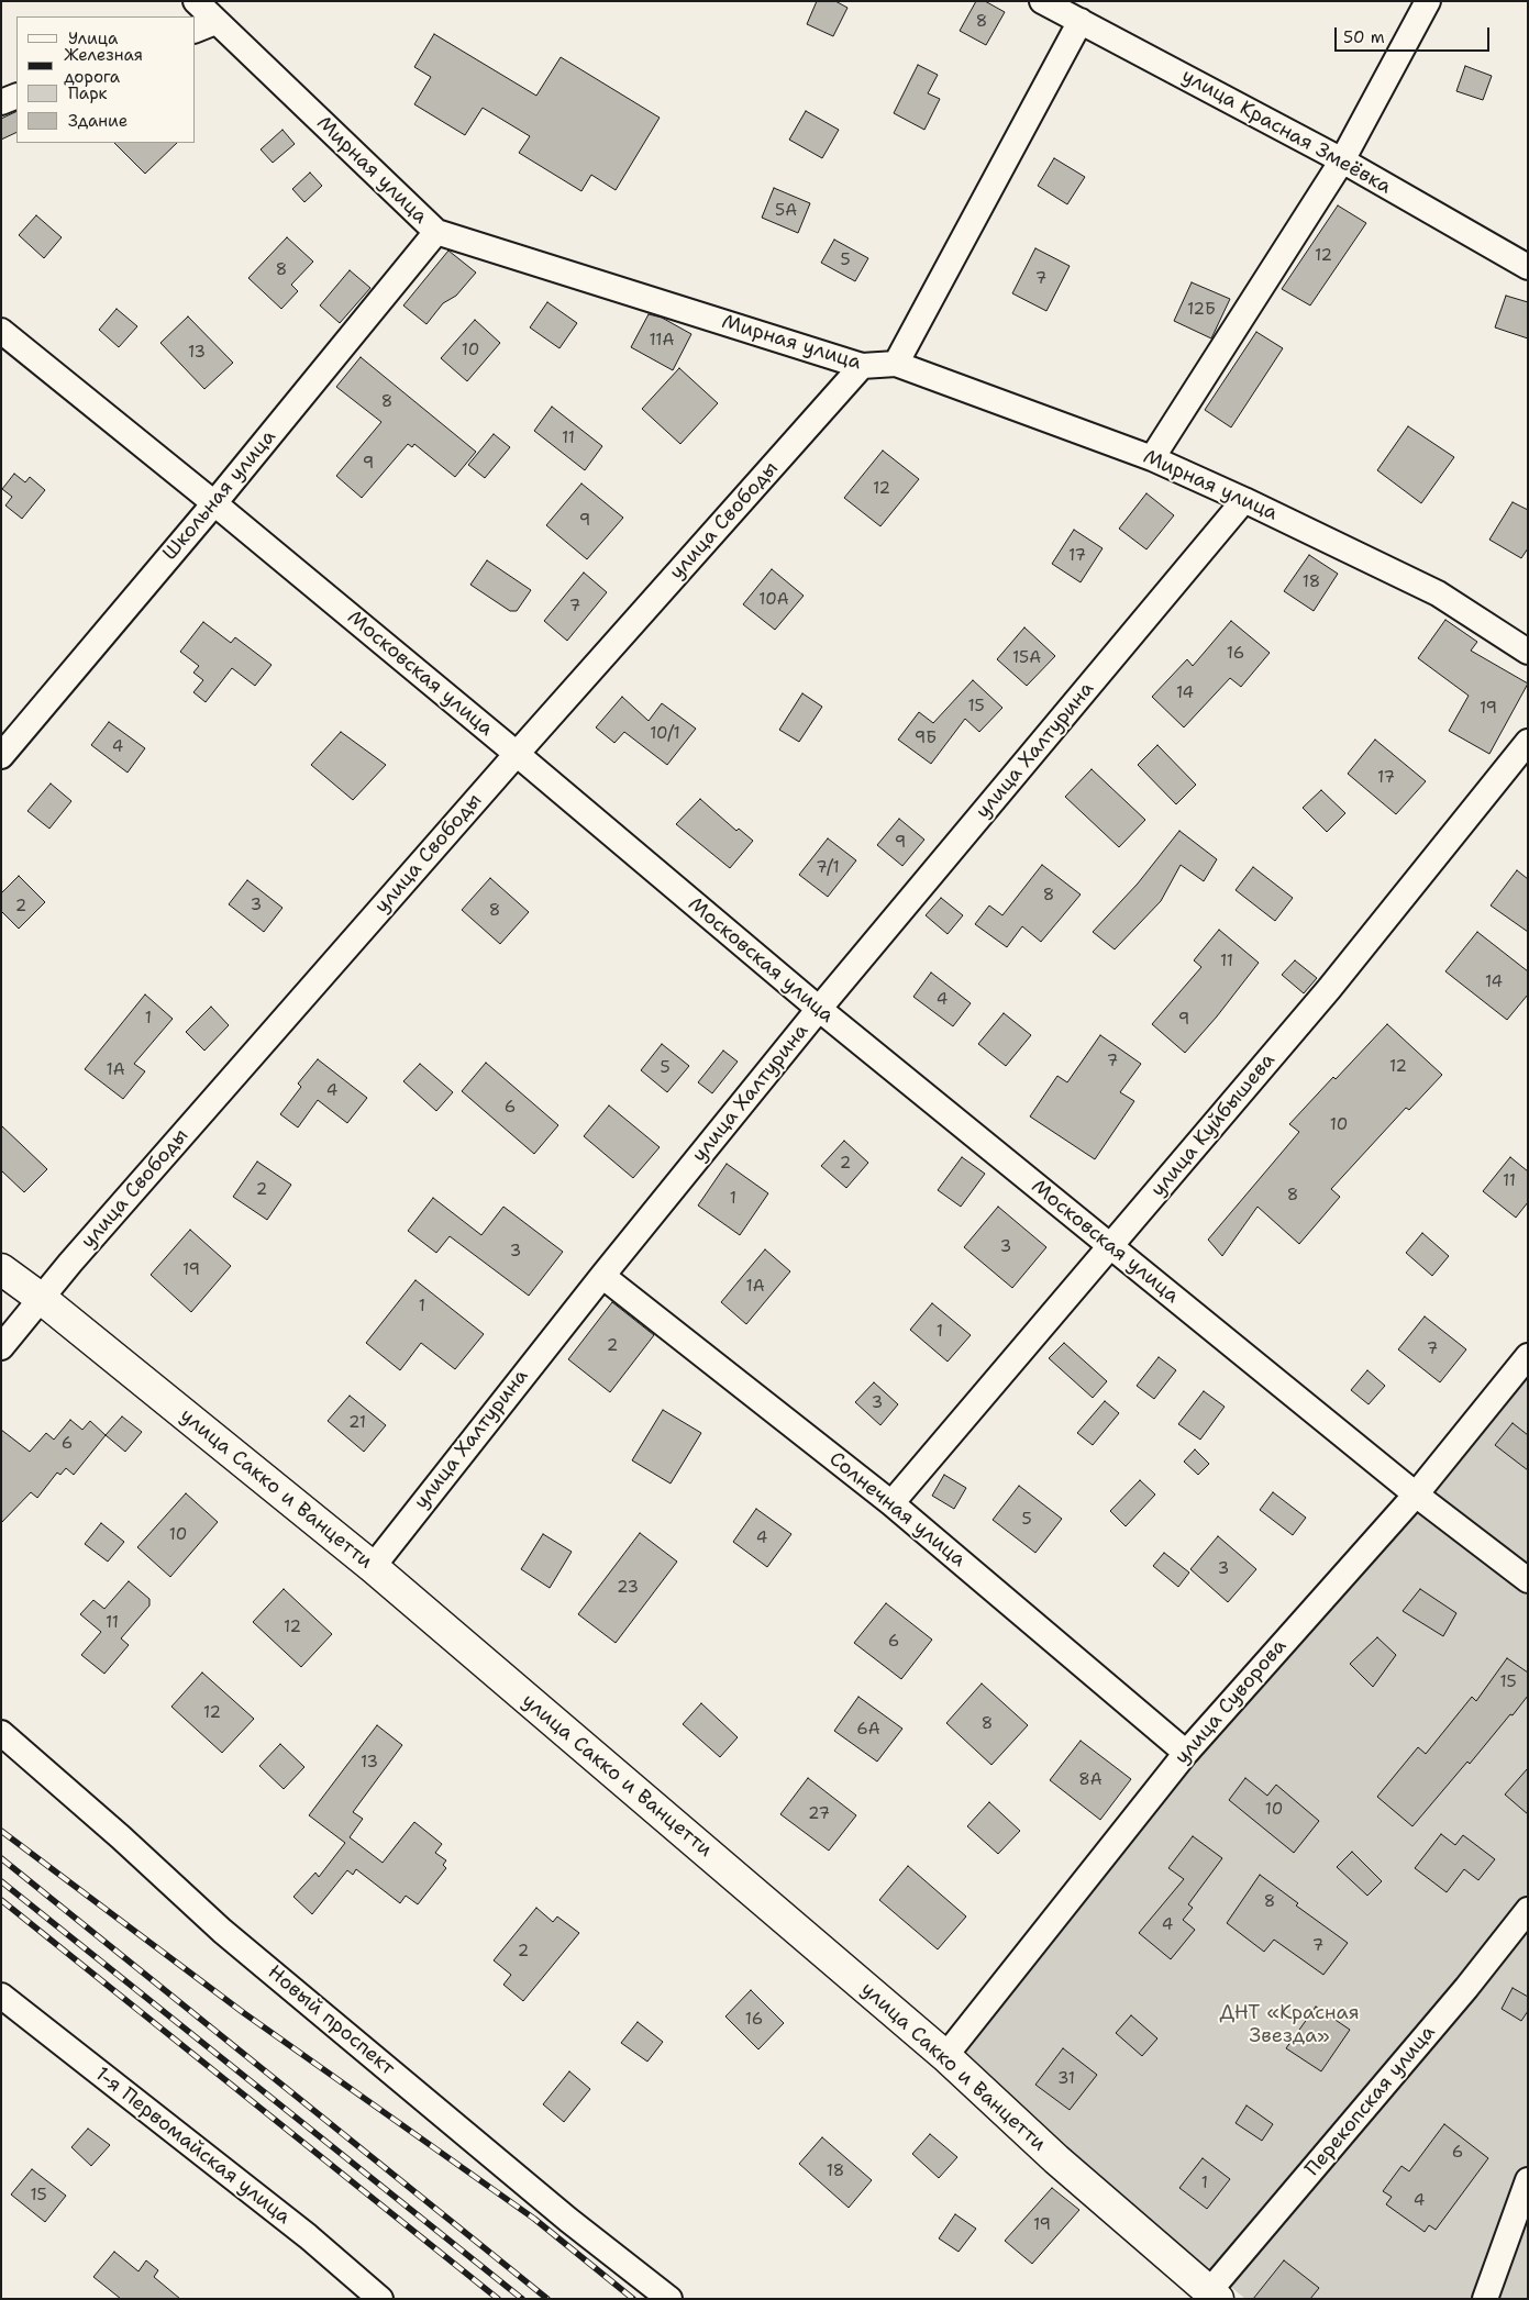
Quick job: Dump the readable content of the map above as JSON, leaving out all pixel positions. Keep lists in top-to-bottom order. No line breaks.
{"streets":{"main road":["улица Сакко и Ванцетти"],"street":["улица Красная Змеёвка","Мирная улица","Школьная улица","улица Свободы","Московская улица","улица Халтурина","улица Куйбышева","Солнечная улица","улица Суворова","Новый проспект","Перекопская улица","1-я Первомайская улица"]},"crossings":[["Мирная улица","Школьная улица"],["Мирная улица","улица Свободы"],["Мирная улица","улица Халтурина"],["Школьная улица","Московская улица"],["улица Свободы","Московская улица"],["улица Свободы","улица Сакко и Ванцетти"],["Московская улица","улица Халтурина"],["Московская улица","улица Куйбышева"],["Московская улица","улица Суворова"],["улица Халтурина","улица Сакко и Ванцетти"],["улица Халтурина","Солнечная улица"],["улица Куйбышева","Солнечная улица"],["улица Сакко и Ванцетти","улица Суворова"],["улица Сакко и Ванцетти","Перекопская улица"],["Солнечная улица","улица Суворова"]],"parks":["ДНТ «Красная Звезда»"],"house_numbers":["8","5А","12","5","8","7","12Б","11А","10","13","8","11","9","12","9","17","18","10А","7","16","15А","14","15","19","10/1","9Б","4","17","9","7/1","8","3","2","8","11","14","4","1","9","7","12","5","1А","4","6","10","2","11","2","8","1","3","3","19","1А","1","1","2","7","3","21","6","5","10","4","3","23","11","12","6","15","12","8","6А","13","8А","10","27","8","4","7","2","16","31","6","18","1","15","4","19"],"legend":["Улица","Железная дорога","Парк","Здание"],"scale_bar":"50 m"}
